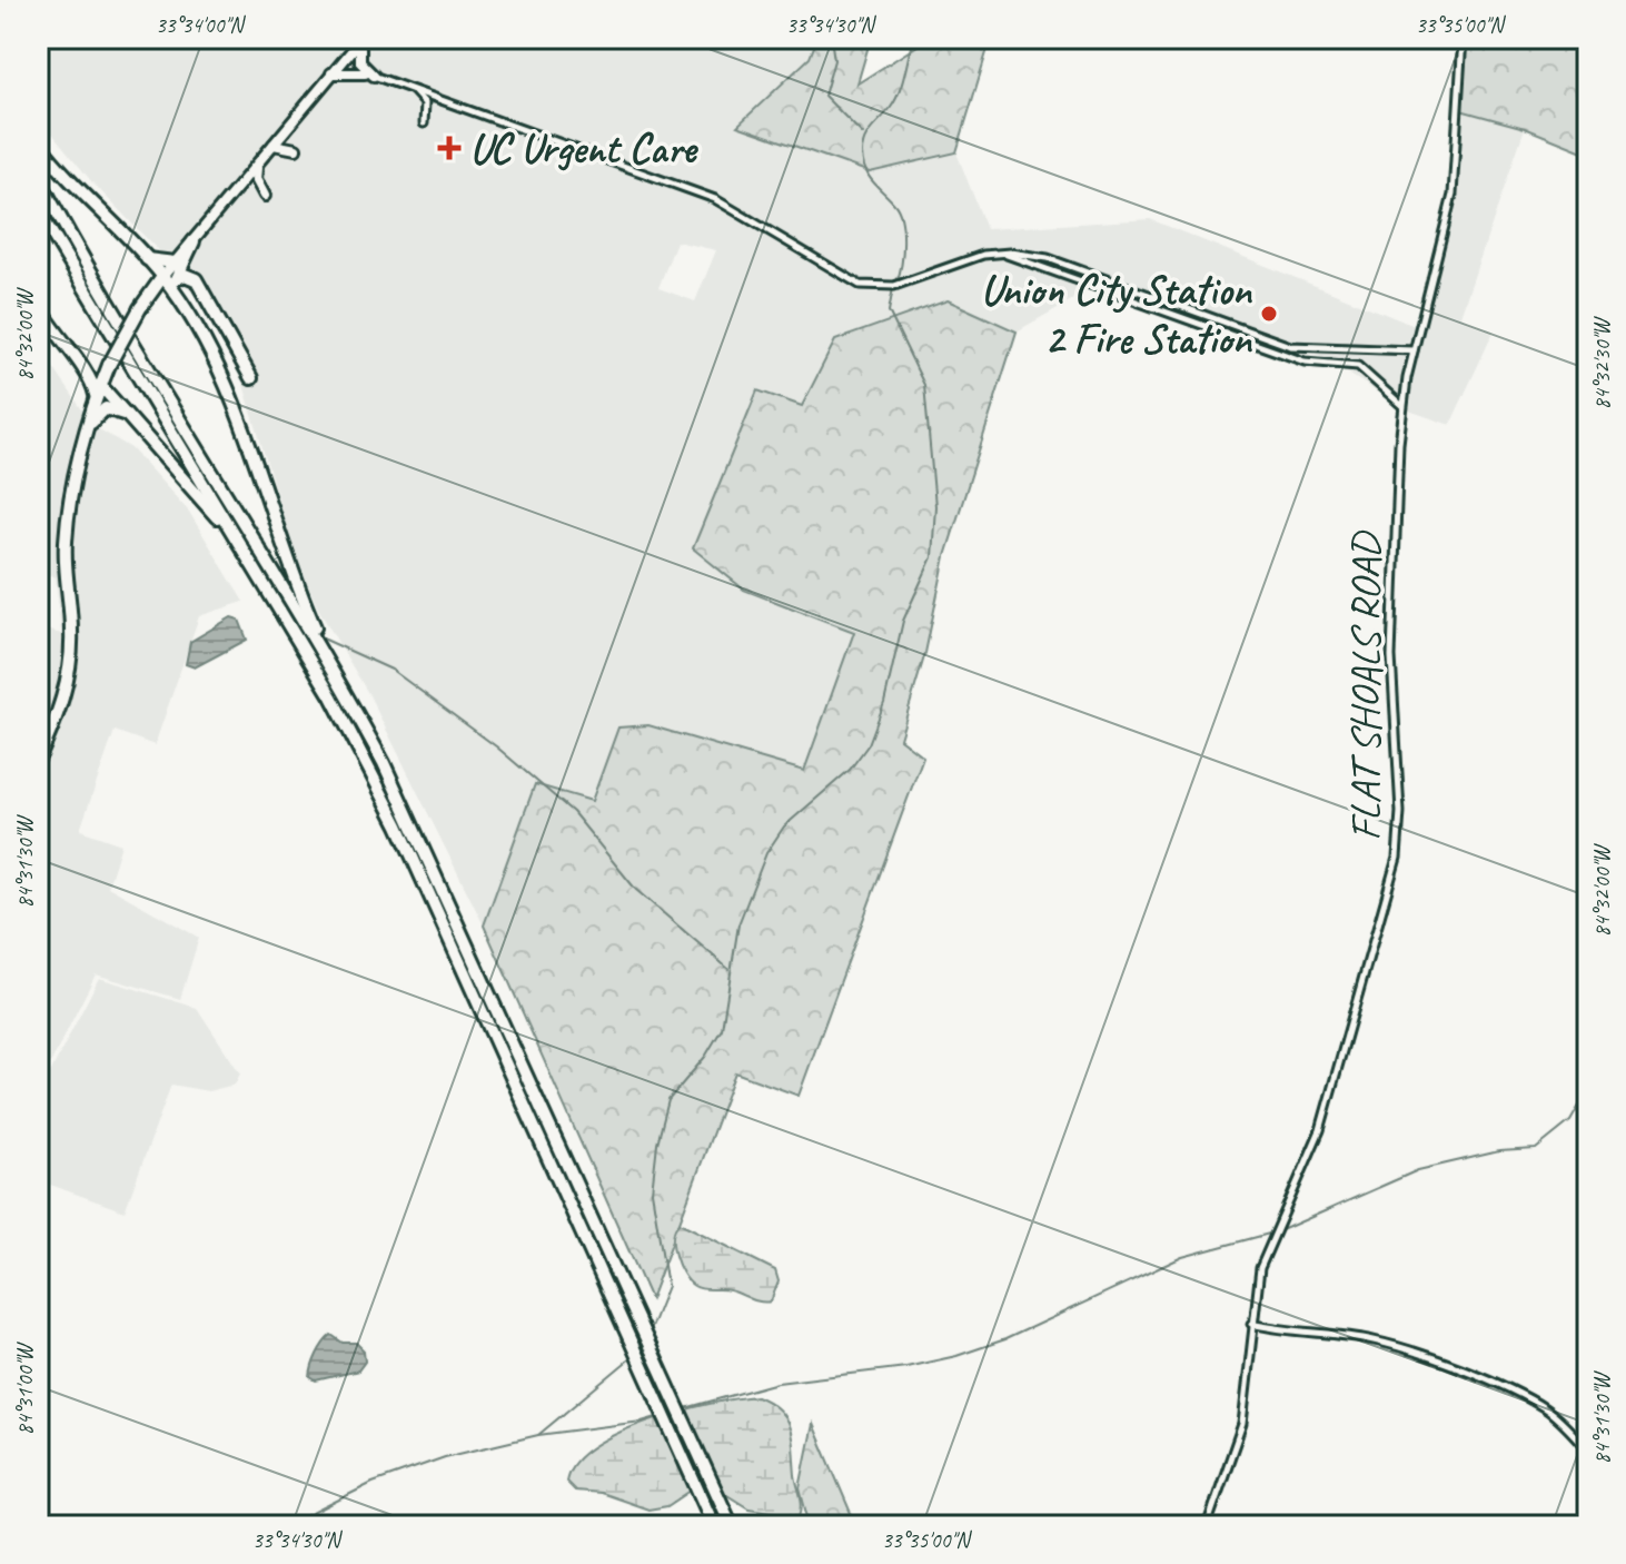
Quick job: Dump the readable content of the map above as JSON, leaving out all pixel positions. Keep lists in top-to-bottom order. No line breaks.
{"streets":{"street":["FLAT SHOALS ROAD"]},"places":{"health":["UC Urgent Care"],"other":["Union City Station 2 Fire Station"]},"coordinates":["33°34'00\"N","33°34'30\"N","33°35'00\"N","84°32'00\"W","84°32'30\"W","84°31'30\"W","84°31'00\"W"]}
